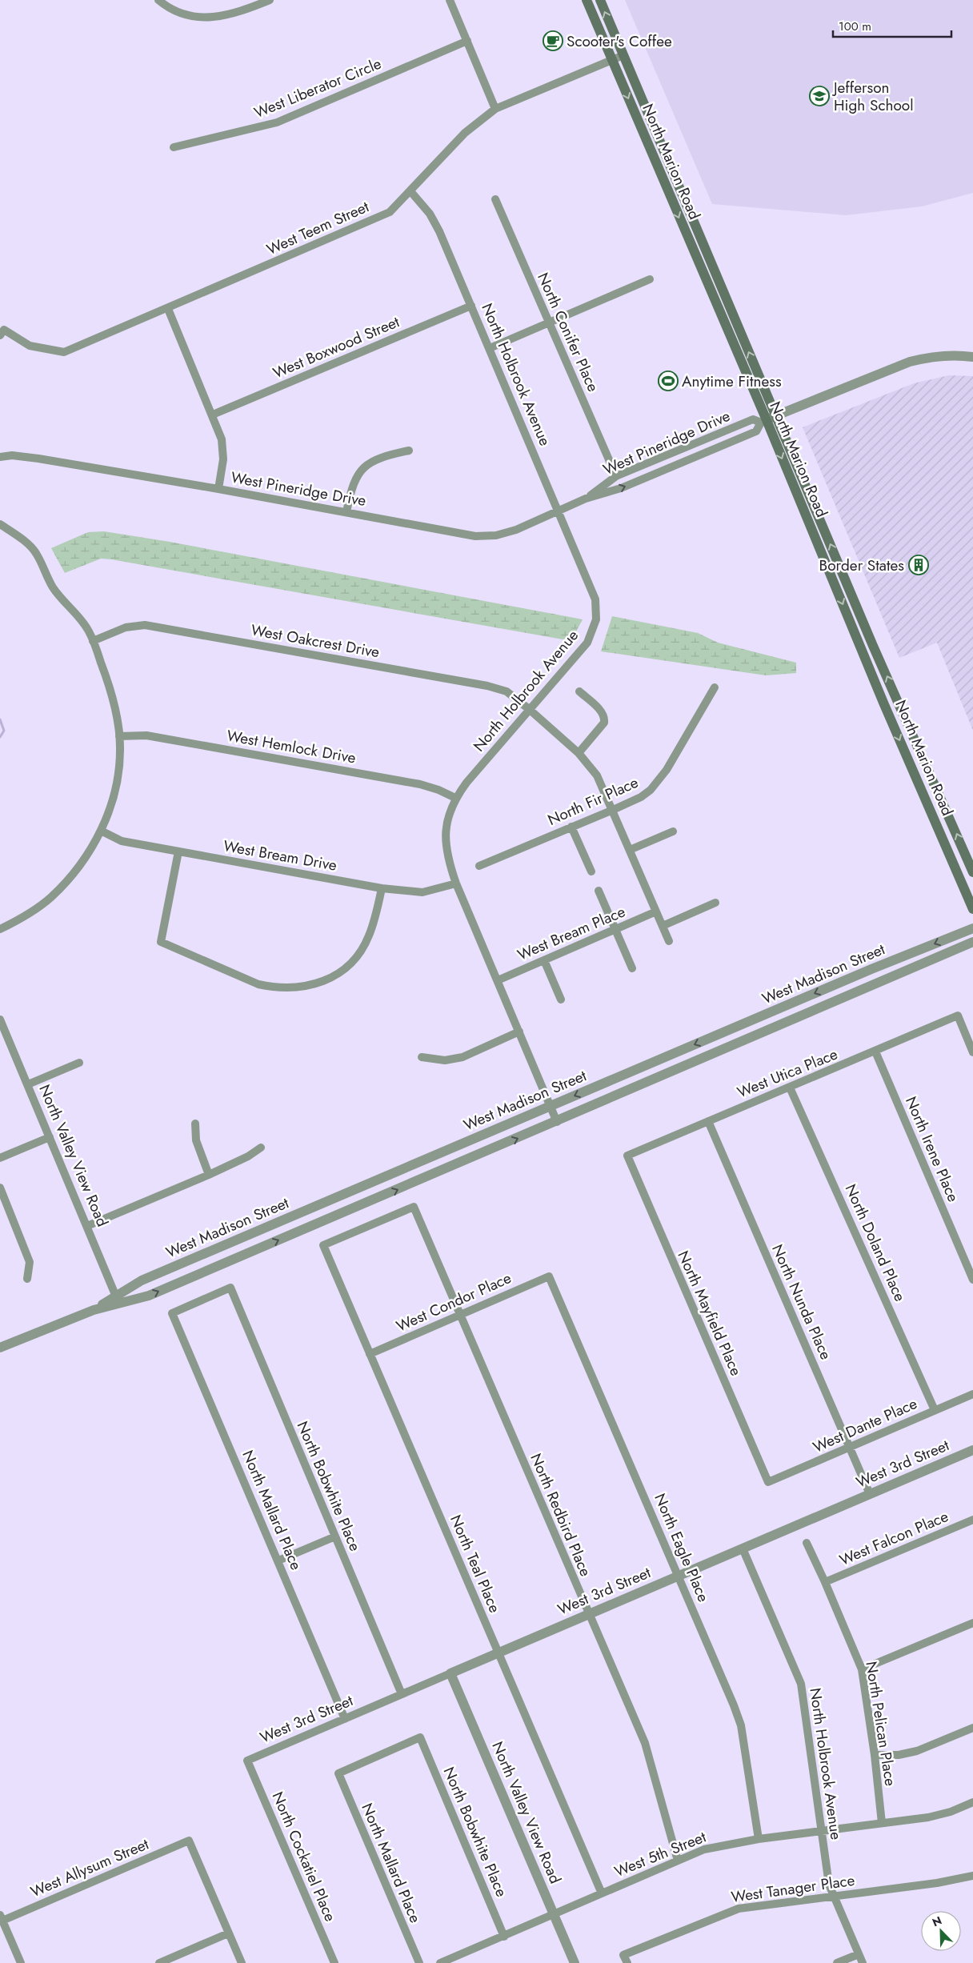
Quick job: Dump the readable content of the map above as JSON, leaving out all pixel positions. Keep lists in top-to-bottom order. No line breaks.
{"streets":{"main road":["North Marion Road"],"street":["West Liberator Circle","West Teem Street","North Conifer Place","West Boxwood Street","North Holbrook Avenue","West Pineridge Drive","West Oakcrest Drive","West Hemlock Drive","North Fir Place","West Bream Drive","West Bream Place","West Madison Street","West Utica Place","North Irene Place","North Valley View Road","North Doland Place","West Condor Place","North Nunda Place","North Mayfield Place","West Dante Place","West 3rd Street","North Bobwhite Place","North Mallard Place","North Redbird Place","West Falcon Place","North Eagle Place","North Teal Place","North Pelican Place","West 5th Street","North Cockatiel Place","West Allysum Street","West Tanager Place"]},"crossings":[["North Marion Road","West Teem Street"],["North Marion Road","West Pineridge Drive"],["West Teem Street","North Holbrook Avenue"],["North Conifer Place","West Pineridge Drive"],["West Boxwood Street","North Holbrook Avenue"],["North Holbrook Avenue","West Pineridge Drive"],["North Holbrook Avenue","West Oakcrest Drive"],["North Holbrook Avenue","West Hemlock Drive"],["North Holbrook Avenue","West Bream Drive"],["North Holbrook Avenue","West Bream Place"],["North Holbrook Avenue","West Madison Street"],["North Holbrook Avenue","West 3rd Street"],["North Holbrook Avenue","West 5th Street"],["North Holbrook Avenue","West Tanager Place"],["West Oakcrest Drive","North Fir Place"],["West Oakcrest Drive","West Bream Place"],["West Madison Street","North Valley View Road"],["West Utica Place","North Irene Place"],["West Utica Place","North Doland Place"],["West Utica Place","North Nunda Place"],["West Utica Place","North Mayfield Place"],["North Valley View Road","West 3rd Street"],["North Valley View Road","West 5th Street"],["North Doland Place","West Dante Place"],["West Condor Place","North Redbird Place"],["West Condor Place","North Eagle Place"],["West Condor Place","North Teal Place"],["North Nunda Place","West Dante Place"],["North Nunda Place","West 3rd Street"],["North Mayfield Place","West Dante Place"],["West 3rd Street","North Bobwhite Place"],["West 3rd Street","North Mallard Place"],["West 3rd Street","North Redbird Place"],["West 3rd Street","North Eagle Place"],["West 3rd Street","North Teal Place"],["West 3rd Street","North Cockatiel Place"],["North Bobwhite Place","North Mallard Place"],["North Bobwhite Place","West 5th Street"],["North Redbird Place","North Teal Place"],["North Redbird Place","West 5th Street"],["West Falcon Place","North Pelican Place"],["North Eagle Place","West 5th Street"],["North Teal Place","West 5th Street"],["North Pelican Place","West 5th Street"]],"places":{"cafe":["Scooter's Coffee"],"school or university":["Jefferson High School"],"sports":["Anytime Fitness"],"building":["Border States"]},"scale_bar":"100 m","north":"top left"}
